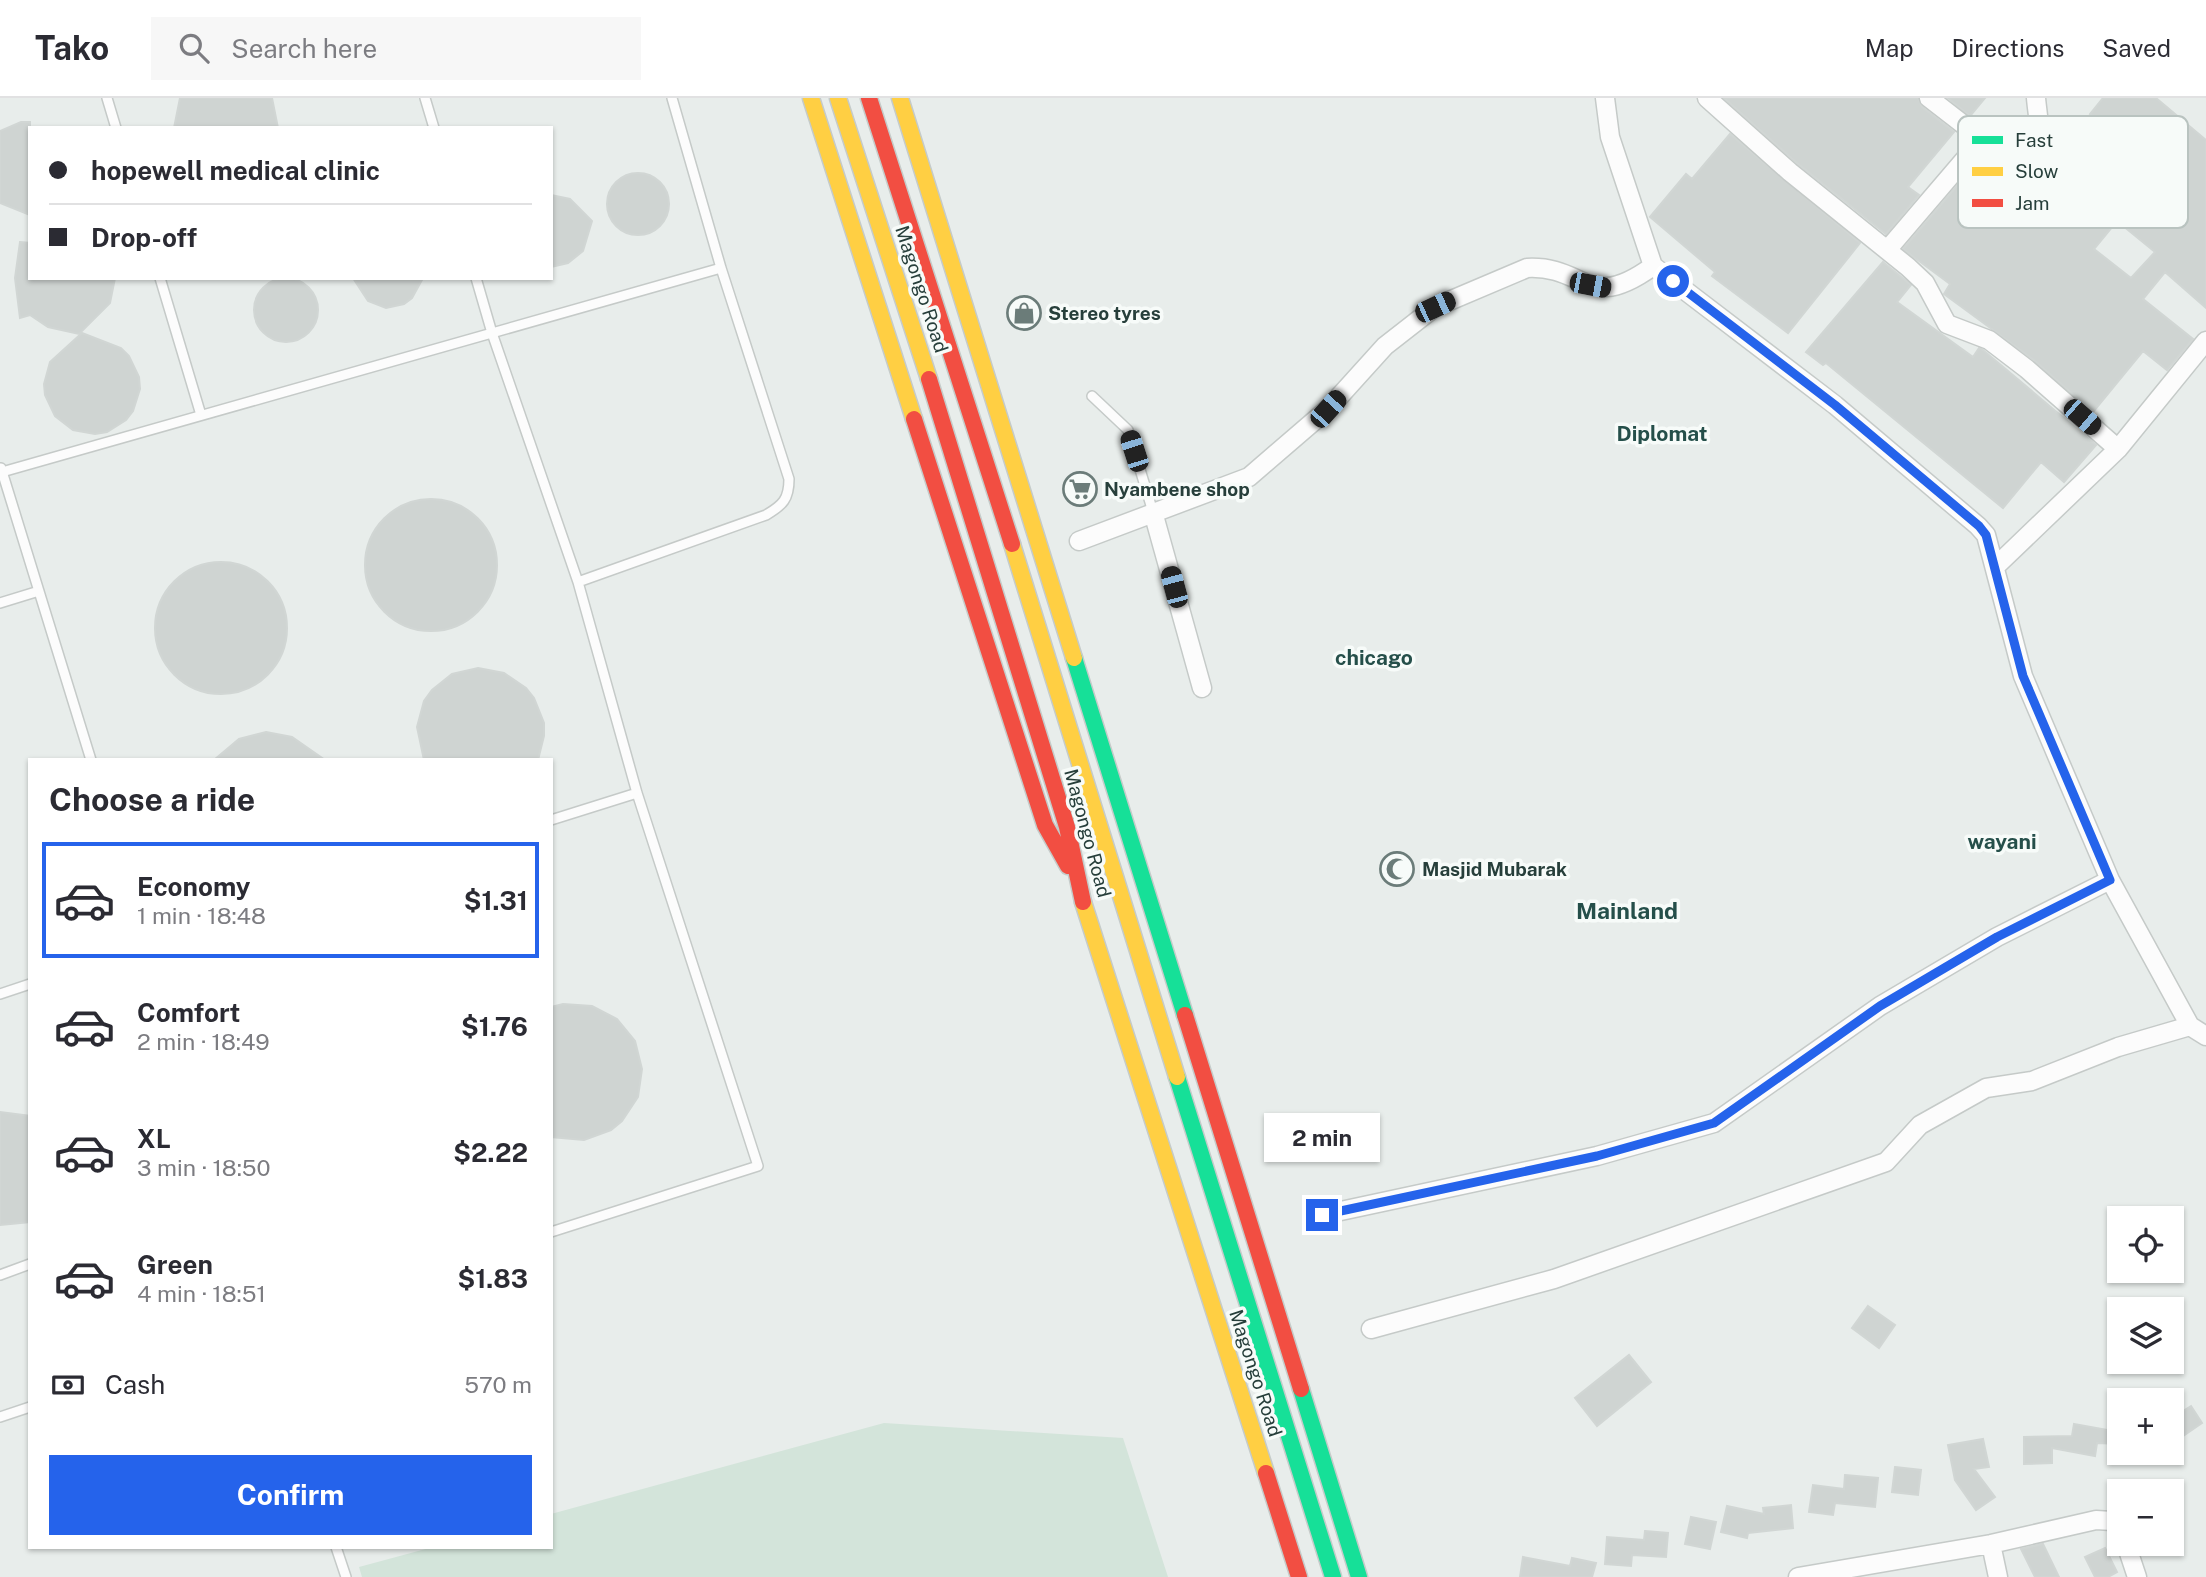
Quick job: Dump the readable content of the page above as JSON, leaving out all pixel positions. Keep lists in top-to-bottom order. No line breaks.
{"streets":{"main road":["Magongo Road"]},"districts":["Diplomat","chicago","wayani","Mainland"],"places":{"shop":["Stereo tyres"],"supermarket":["Nyambene shop"],"mosque":["Masjid Mubarak"]},"legend":["Fast","Slow","Jam"],"page":{"header":"Tako","search":"Search here","nav":["Map","Directions","Saved"],"banner":["hopewell medical clinic","Drop-off"],"heading":"Choose a ride","list":[{"name":"Economy","note":"1 min · 18:48","value":"$1.31"},{"name":"Comfort","note":"2 min · 18:49","value":"$1.76"},{"name":"XL","note":"3 min · 18:50","value":"$2.22"},{"name":"Green","note":"4 min · 18:51","value":"$1.83"}],"bubble":"2 min","map_buttons":["+","−"],"pay":["Cash","570 m"],"buttons":"Confirm"}}
